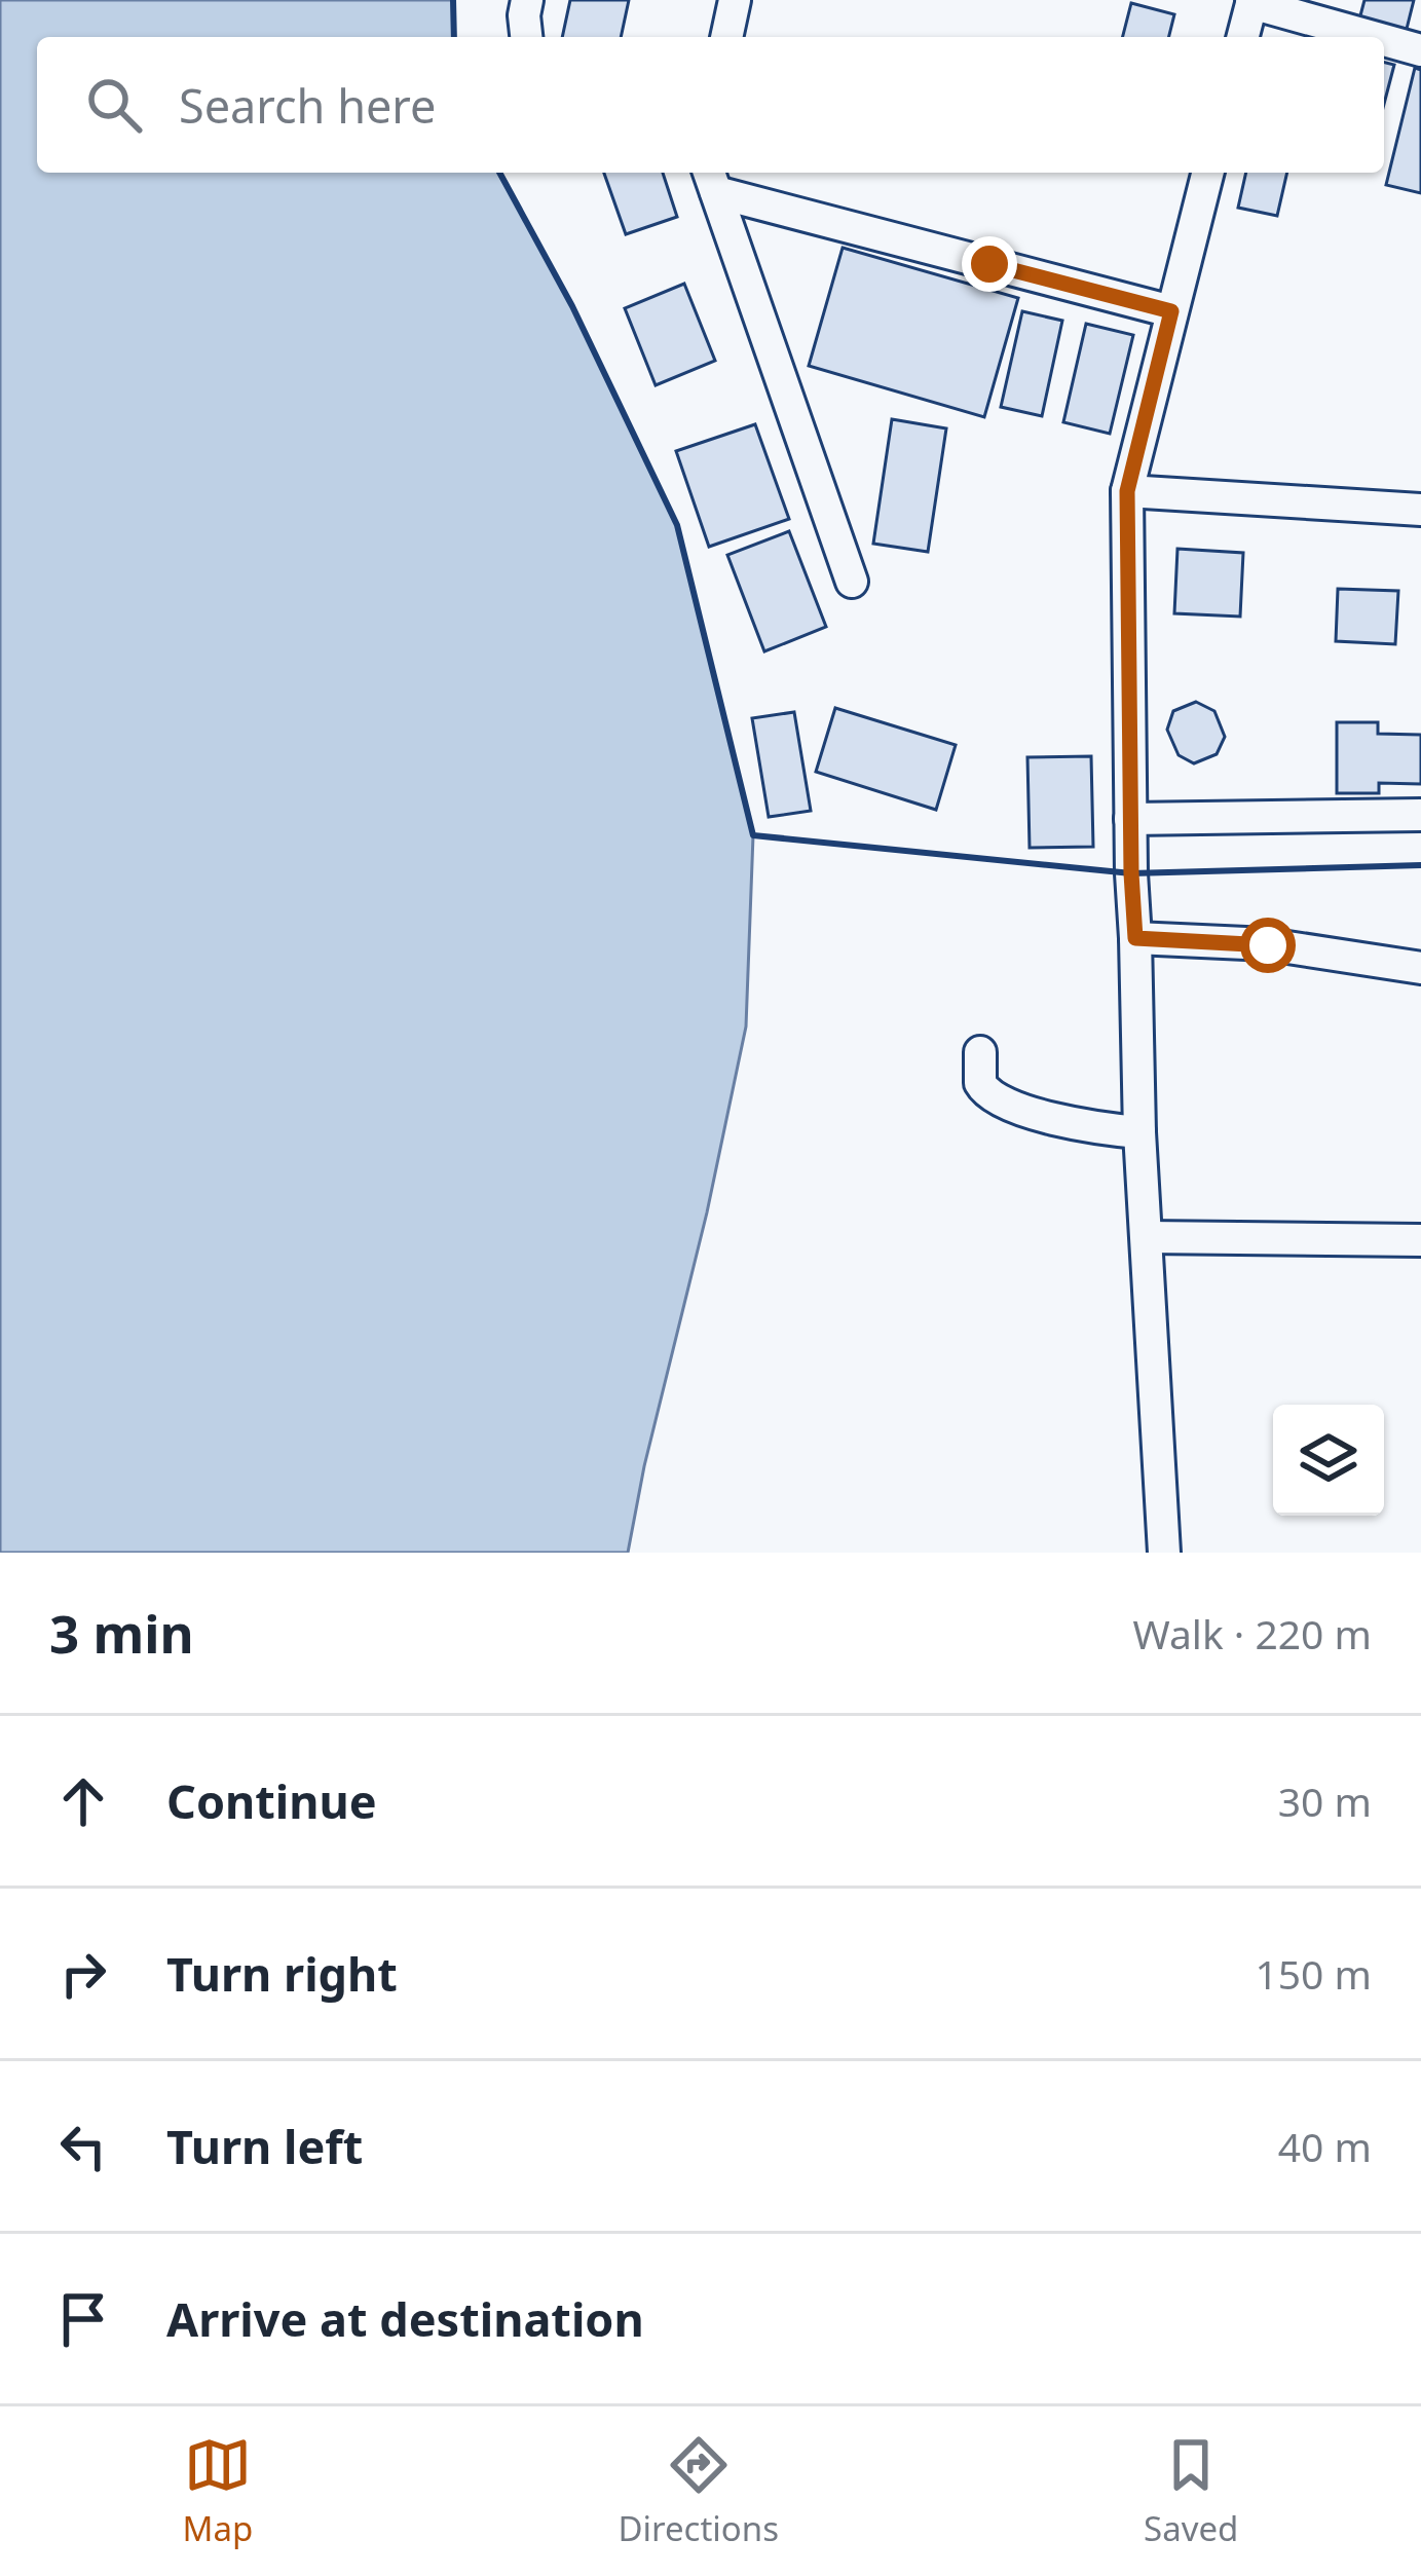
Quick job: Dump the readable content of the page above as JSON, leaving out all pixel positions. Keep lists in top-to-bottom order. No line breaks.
{"page":{"search":"Search here","heading":["3 min","Walk · 220 m"],"list":[["Continue","30 m"],["Turn right","150 m"],["Turn left","40 m"],"Arrive at destination"],"nav":["Map","Directions","Saved"]}}
